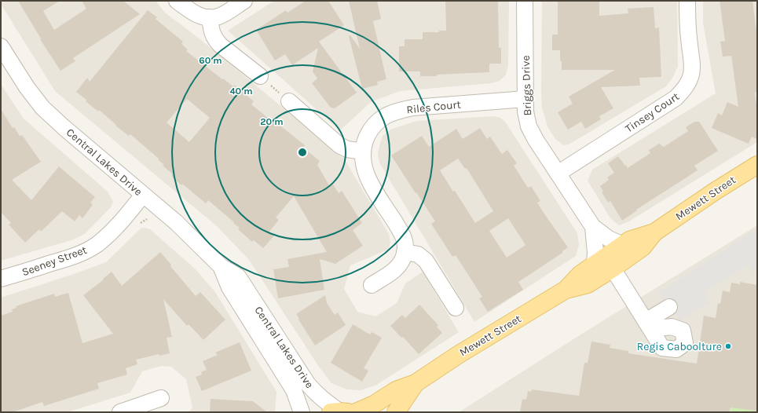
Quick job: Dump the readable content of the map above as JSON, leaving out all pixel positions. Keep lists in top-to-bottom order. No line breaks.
{"streets":{"main road":["Mewett Street"],"street":["Briggs Drive","Riles Court","Tinsey Court","Central Lakes Drive","Seeney Street"]},"crossings":[["Briggs Drive","Riles Court"],["Briggs Drive","Tinsey Court"],["Briggs Drive","Mewett Street"],["Central Lakes Drive","Mewett Street"],["Central Lakes Drive","Seeney Street"]],"places":["Regis Caboolture"],"rings":["60 m","40 m","20 m"]}
